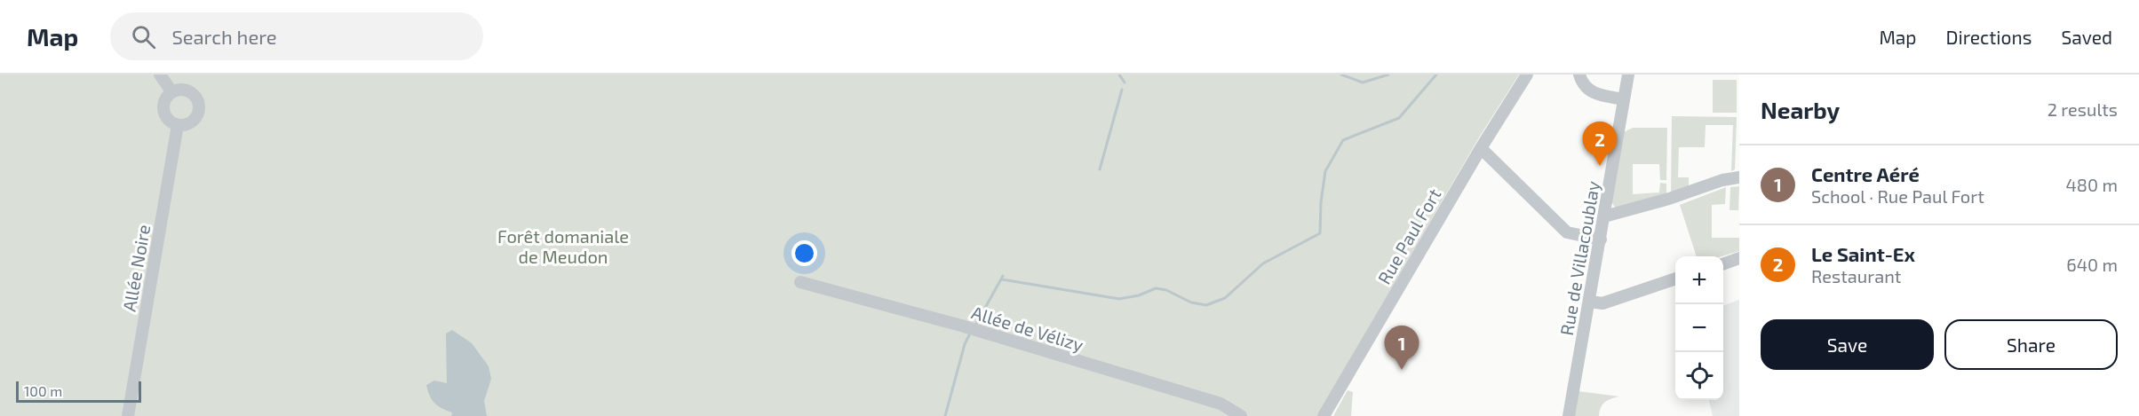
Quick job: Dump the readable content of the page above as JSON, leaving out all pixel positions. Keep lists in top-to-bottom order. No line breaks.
{"streets":{"street":["Rue Paul Fort","Rue de Villacoublay","Allée Noire","Allée de Vélizy"]},"parks":["Forêt domaniale de Meudon"],"scale_bar":"100 m","page":{"header":"Map","search":"Search here","nav":["Map","Directions","Saved"],"heading":["Nearby","2 results"],"pins":["2","1"],"list":[{"mark":"1","name":"Centre Aéré","note":"School · Rue Paul Fort","value":"480 m"},{"mark":"2","name":"Le Saint-Ex","note":"Restaurant","value":"640 m"}],"map_buttons":["+","−"],"buttons":["Save","Share"],"scale":"100 m"}}
